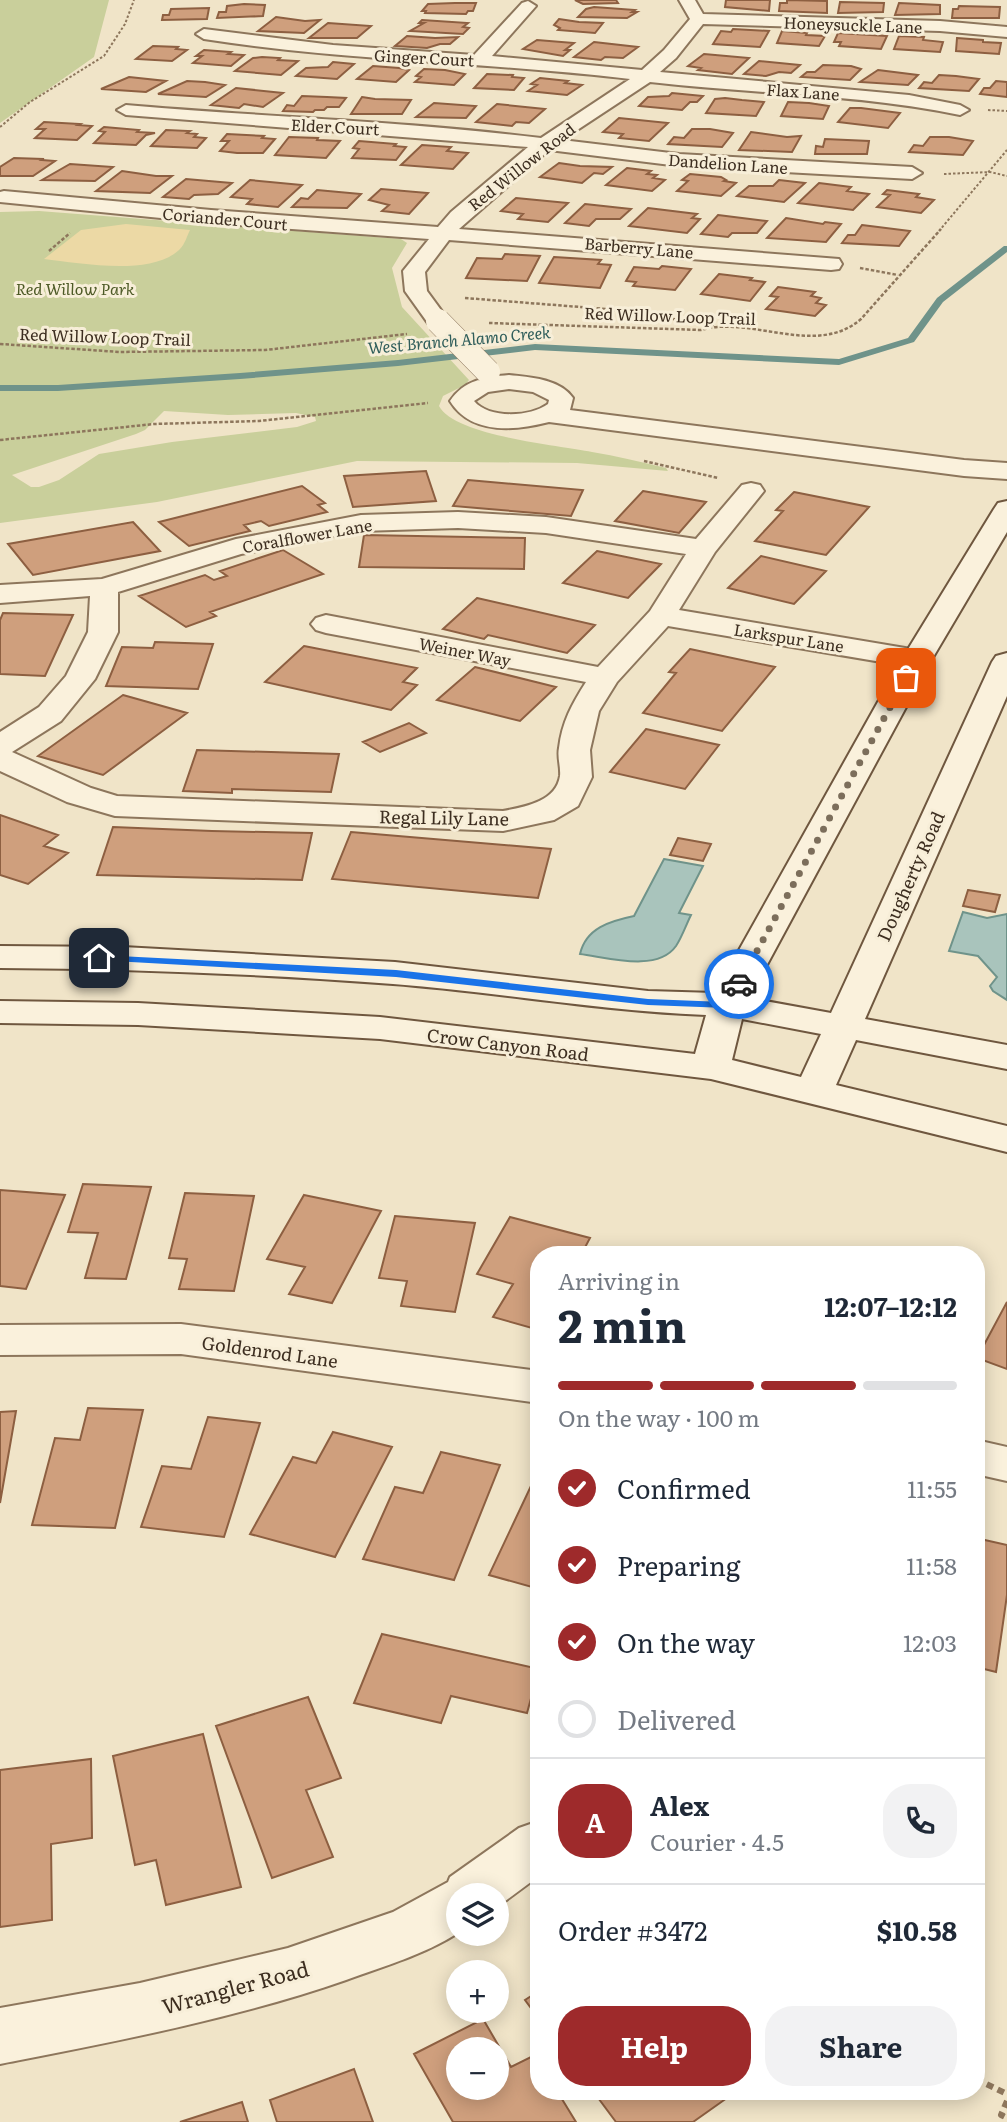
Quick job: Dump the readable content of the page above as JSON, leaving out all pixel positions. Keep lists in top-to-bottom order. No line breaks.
{"streets":{"street":["Honeysuckle Lane","Ginger Court","Flax Lane","Elder Court","Dandelion Lane","Red Willow Road","Coriander Court","Barberry Lane","Coralflower Lane","Larkspur Lane","Weiner Way","Regal Lily Lane","Dougherty Road","Crow Canyon Road","Goldenrod Lane","Wrangler Road"],"path":["Red Willow Loop Trail"]},"crossings":[["Honeysuckle Lane","Red Willow Road"],["Ginger Court","Flax Lane"],["Ginger Court","Red Willow Road"],["Flax Lane","Red Willow Road"],["Elder Court","Dandelion Lane"],["Elder Court","Red Willow Road"],["Dandelion Lane","Red Willow Road"],["Red Willow Road","Coriander Court"],["Red Willow Road","Barberry Lane"],["Coriander Court","Barberry Lane"],["Coralflower Lane","Regal Lily Lane"],["Larkspur Lane","Regal Lily Lane"],["Weiner Way","Regal Lily Lane"],["Dougherty Road","Crow Canyon Road"]],"water":["West Branch Alamo Creek"],"parks":["Red Willow Park"],"page":{"heading":["2 min","Arriving in","12:07–12:12"],"panel":["Alex","Courier · 4.5","Order #3472","$10.58"],"bar":"On the way · 100 m","list":[["Confirmed","11:55"],["Preparing","11:58"],["On the way","12:03"],"Delivered"],"round":"A","map_buttons":["+","−"],"buttons":["Help","Share"]}}
